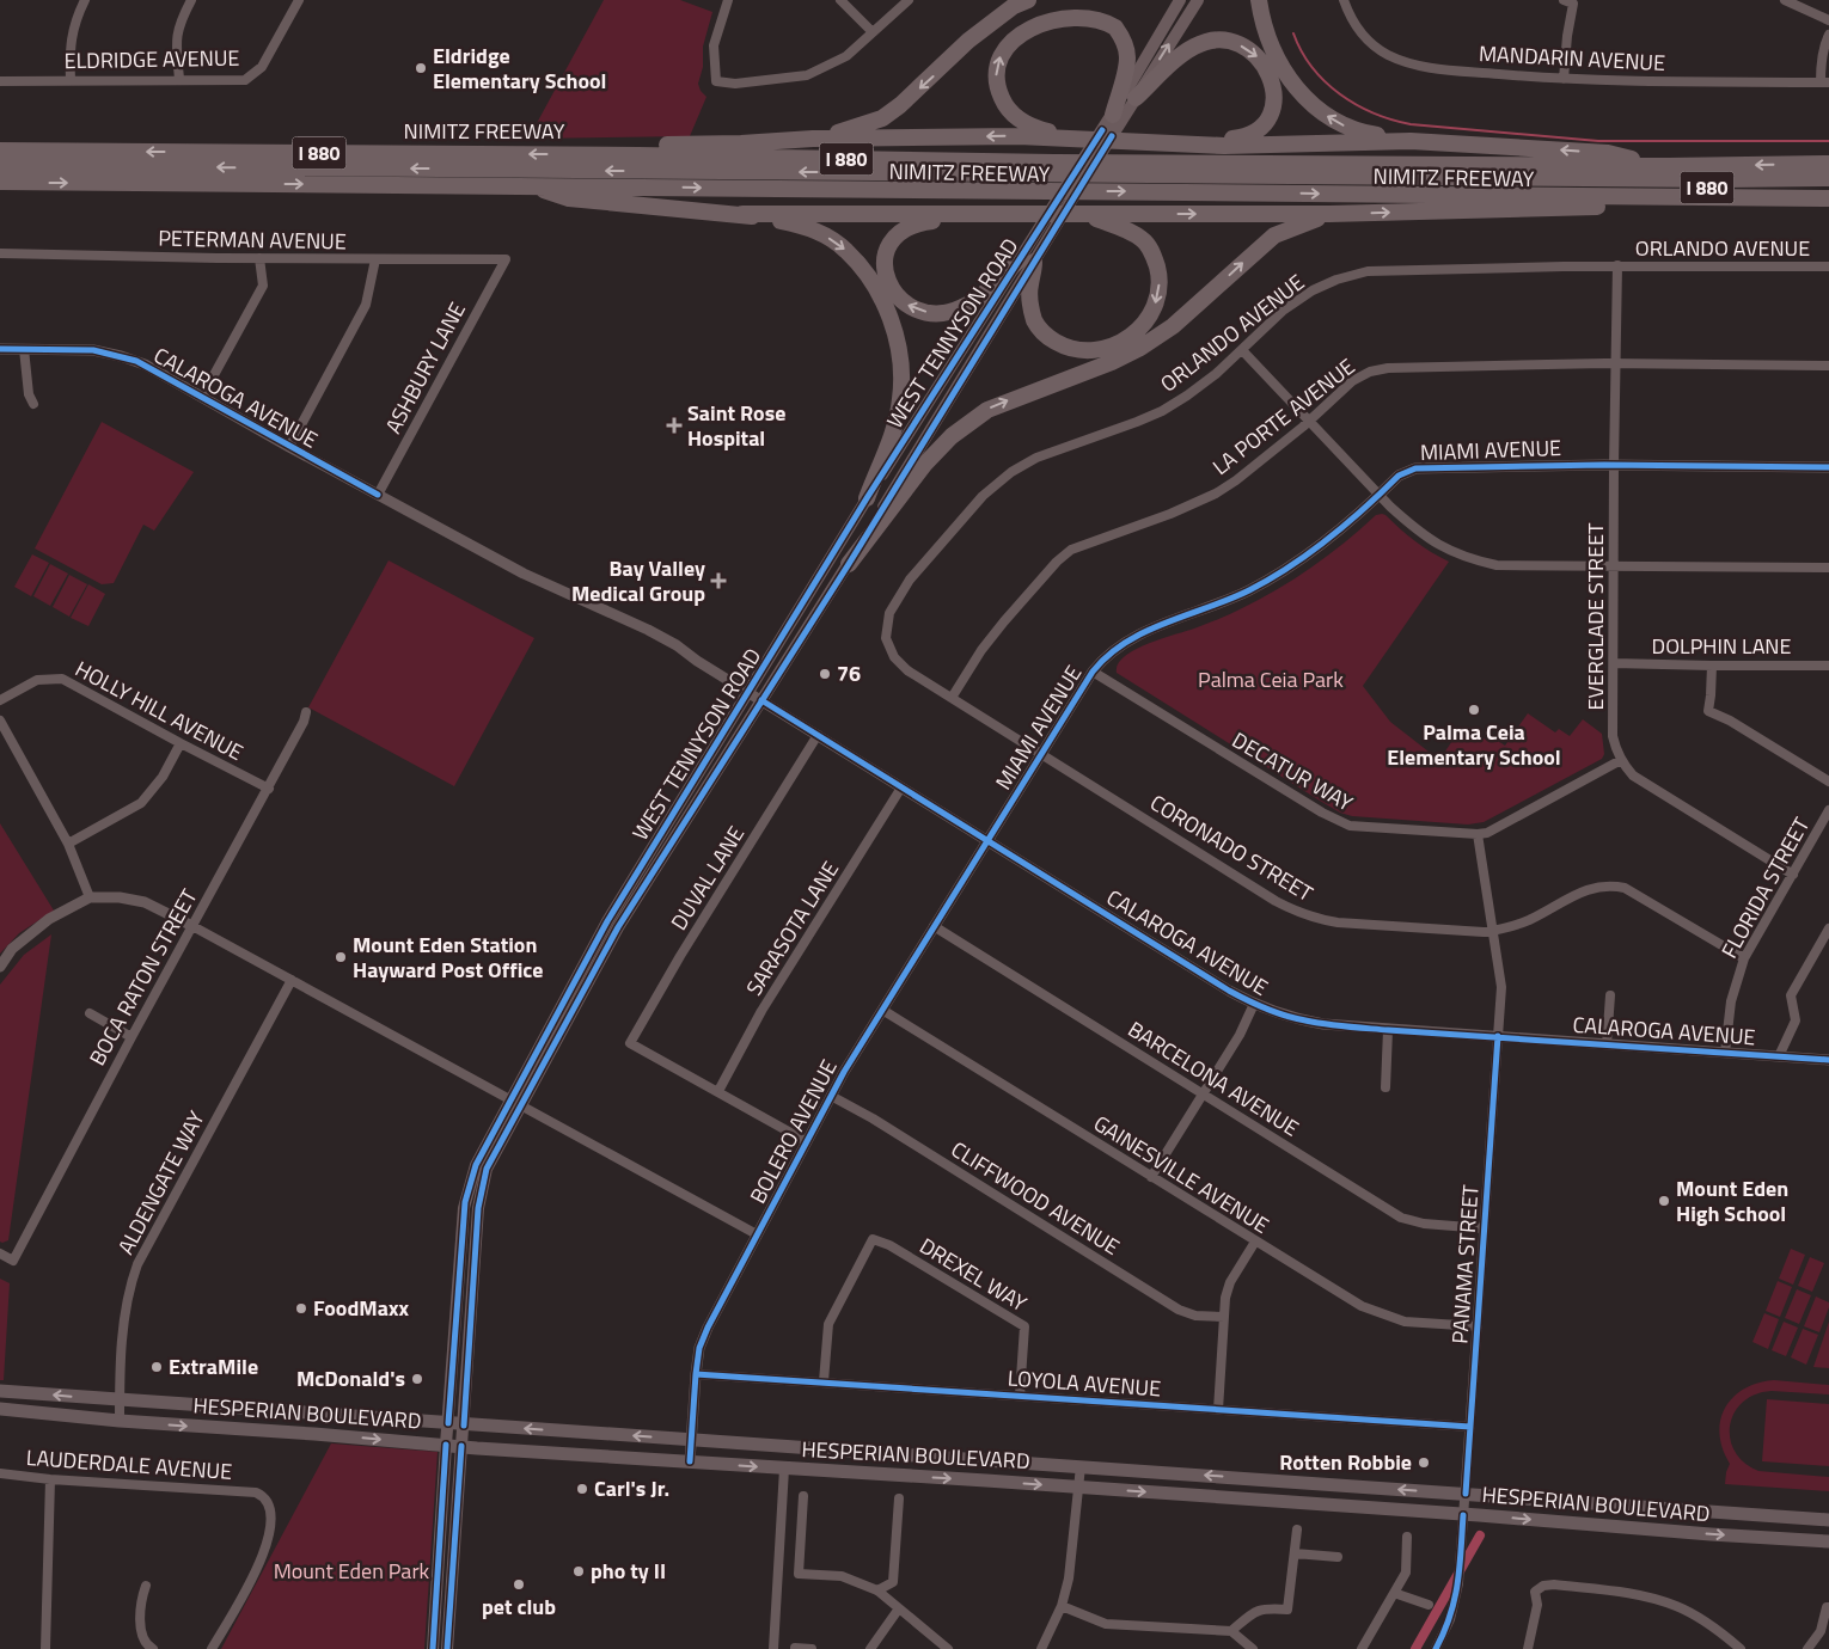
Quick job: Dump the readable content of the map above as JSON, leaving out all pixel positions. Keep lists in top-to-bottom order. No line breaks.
{"streets":{"highway":["NIMITZ FREEWAY","I 880"],"main road":["WEST TENNYSON ROAD","HESPERIAN BOULEVARD"],"street":["MANDARIN AVENUE","ELDRIDGE AVENUE","PETERMAN AVENUE","ORLANDO AVENUE","ASHBURY LANE","CALAROGA AVENUE","LA PORTE AVENUE","MIAMI AVENUE","EVERGLADE STREET","DOLPHIN LANE","HOLLY HILL AVENUE","DECATUR WAY","CORONADO STREET","DUVAL LANE","FLORIDA STREET","SARASOTA LANE","BOCA RATON STREET","BARCELONA AVENUE","BOLERO AVENUE","GAINESVILLE AVENUE","ALDENGATE WAY","CLIFFWOOD AVENUE","PANAMA STREET","DREXEL WAY","LOYOLA AVENUE","LAUDERDALE AVENUE"]},"crossings":[["NIMITZ FREEWAY","I 880"],["PETERMAN AVENUE","ASHBURY LANE"],["ORLANDO AVENUE","EVERGLADE STREET"],["ORLANDO AVENUE","CORONADO STREET"],["WEST TENNYSON ROAD","CALAROGA AVENUE"],["WEST TENNYSON ROAD","HESPERIAN BOULEVARD"],["ASHBURY LANE","CALAROGA AVENUE"],["CALAROGA AVENUE","MIAMI AVENUE"],["CALAROGA AVENUE","DUVAL LANE"],["CALAROGA AVENUE","FLORIDA STREET"],["CALAROGA AVENUE","SARASOTA LANE"],["CALAROGA AVENUE","BOLERO AVENUE"],["CALAROGA AVENUE","PANAMA STREET"],["LA PORTE AVENUE","EVERGLADE STREET"],["LA PORTE AVENUE","CORONADO STREET"],["MIAMI AVENUE","EVERGLADE STREET"],["MIAMI AVENUE","DECATUR WAY"],["MIAMI AVENUE","CORONADO STREET"],["MIAMI AVENUE","BOLERO AVENUE"],["EVERGLADE STREET","DOLPHIN LANE"],["EVERGLADE STREET","DECATUR WAY"],["EVERGLADE STREET","FLORIDA STREET"],["HOLLY HILL AVENUE","BOCA RATON STREET"],["DECATUR WAY","PANAMA STREET"],["CORONADO STREET","FLORIDA STREET"],["CORONADO STREET","PANAMA STREET"],["DUVAL LANE","SARASOTA LANE"],["BARCELONA AVENUE","BOLERO AVENUE"],["BARCELONA AVENUE","PANAMA STREET"],["BOLERO AVENUE","GAINESVILLE AVENUE"],["BOLERO AVENUE","CLIFFWOOD AVENUE"],["BOLERO AVENUE","LOYOLA AVENUE"],["BOLERO AVENUE","HESPERIAN BOULEVARD"],["GAINESVILLE AVENUE","PANAMA STREET"],["ALDENGATE WAY","HESPERIAN BOULEVARD"],["PANAMA STREET","LOYOLA AVENUE"],["PANAMA STREET","HESPERIAN BOULEVARD"],["DREXEL WAY","LOYOLA AVENUE"]],"parks":["Palma Ceia Park","Mount Eden Park"],"places":{"other":["Eldridge Elementary School","76","Palma Ceia Elementary School","Mount Eden Station Hayward Post Office","Mount Eden High School","FoodMaxx","ExtraMile","McDonald's","Rotten Robbie","Carl's Jr.","pho ty II","pet club"],"health":["Saint Rose Hospital","Bay Valley Medical Group"]}}
